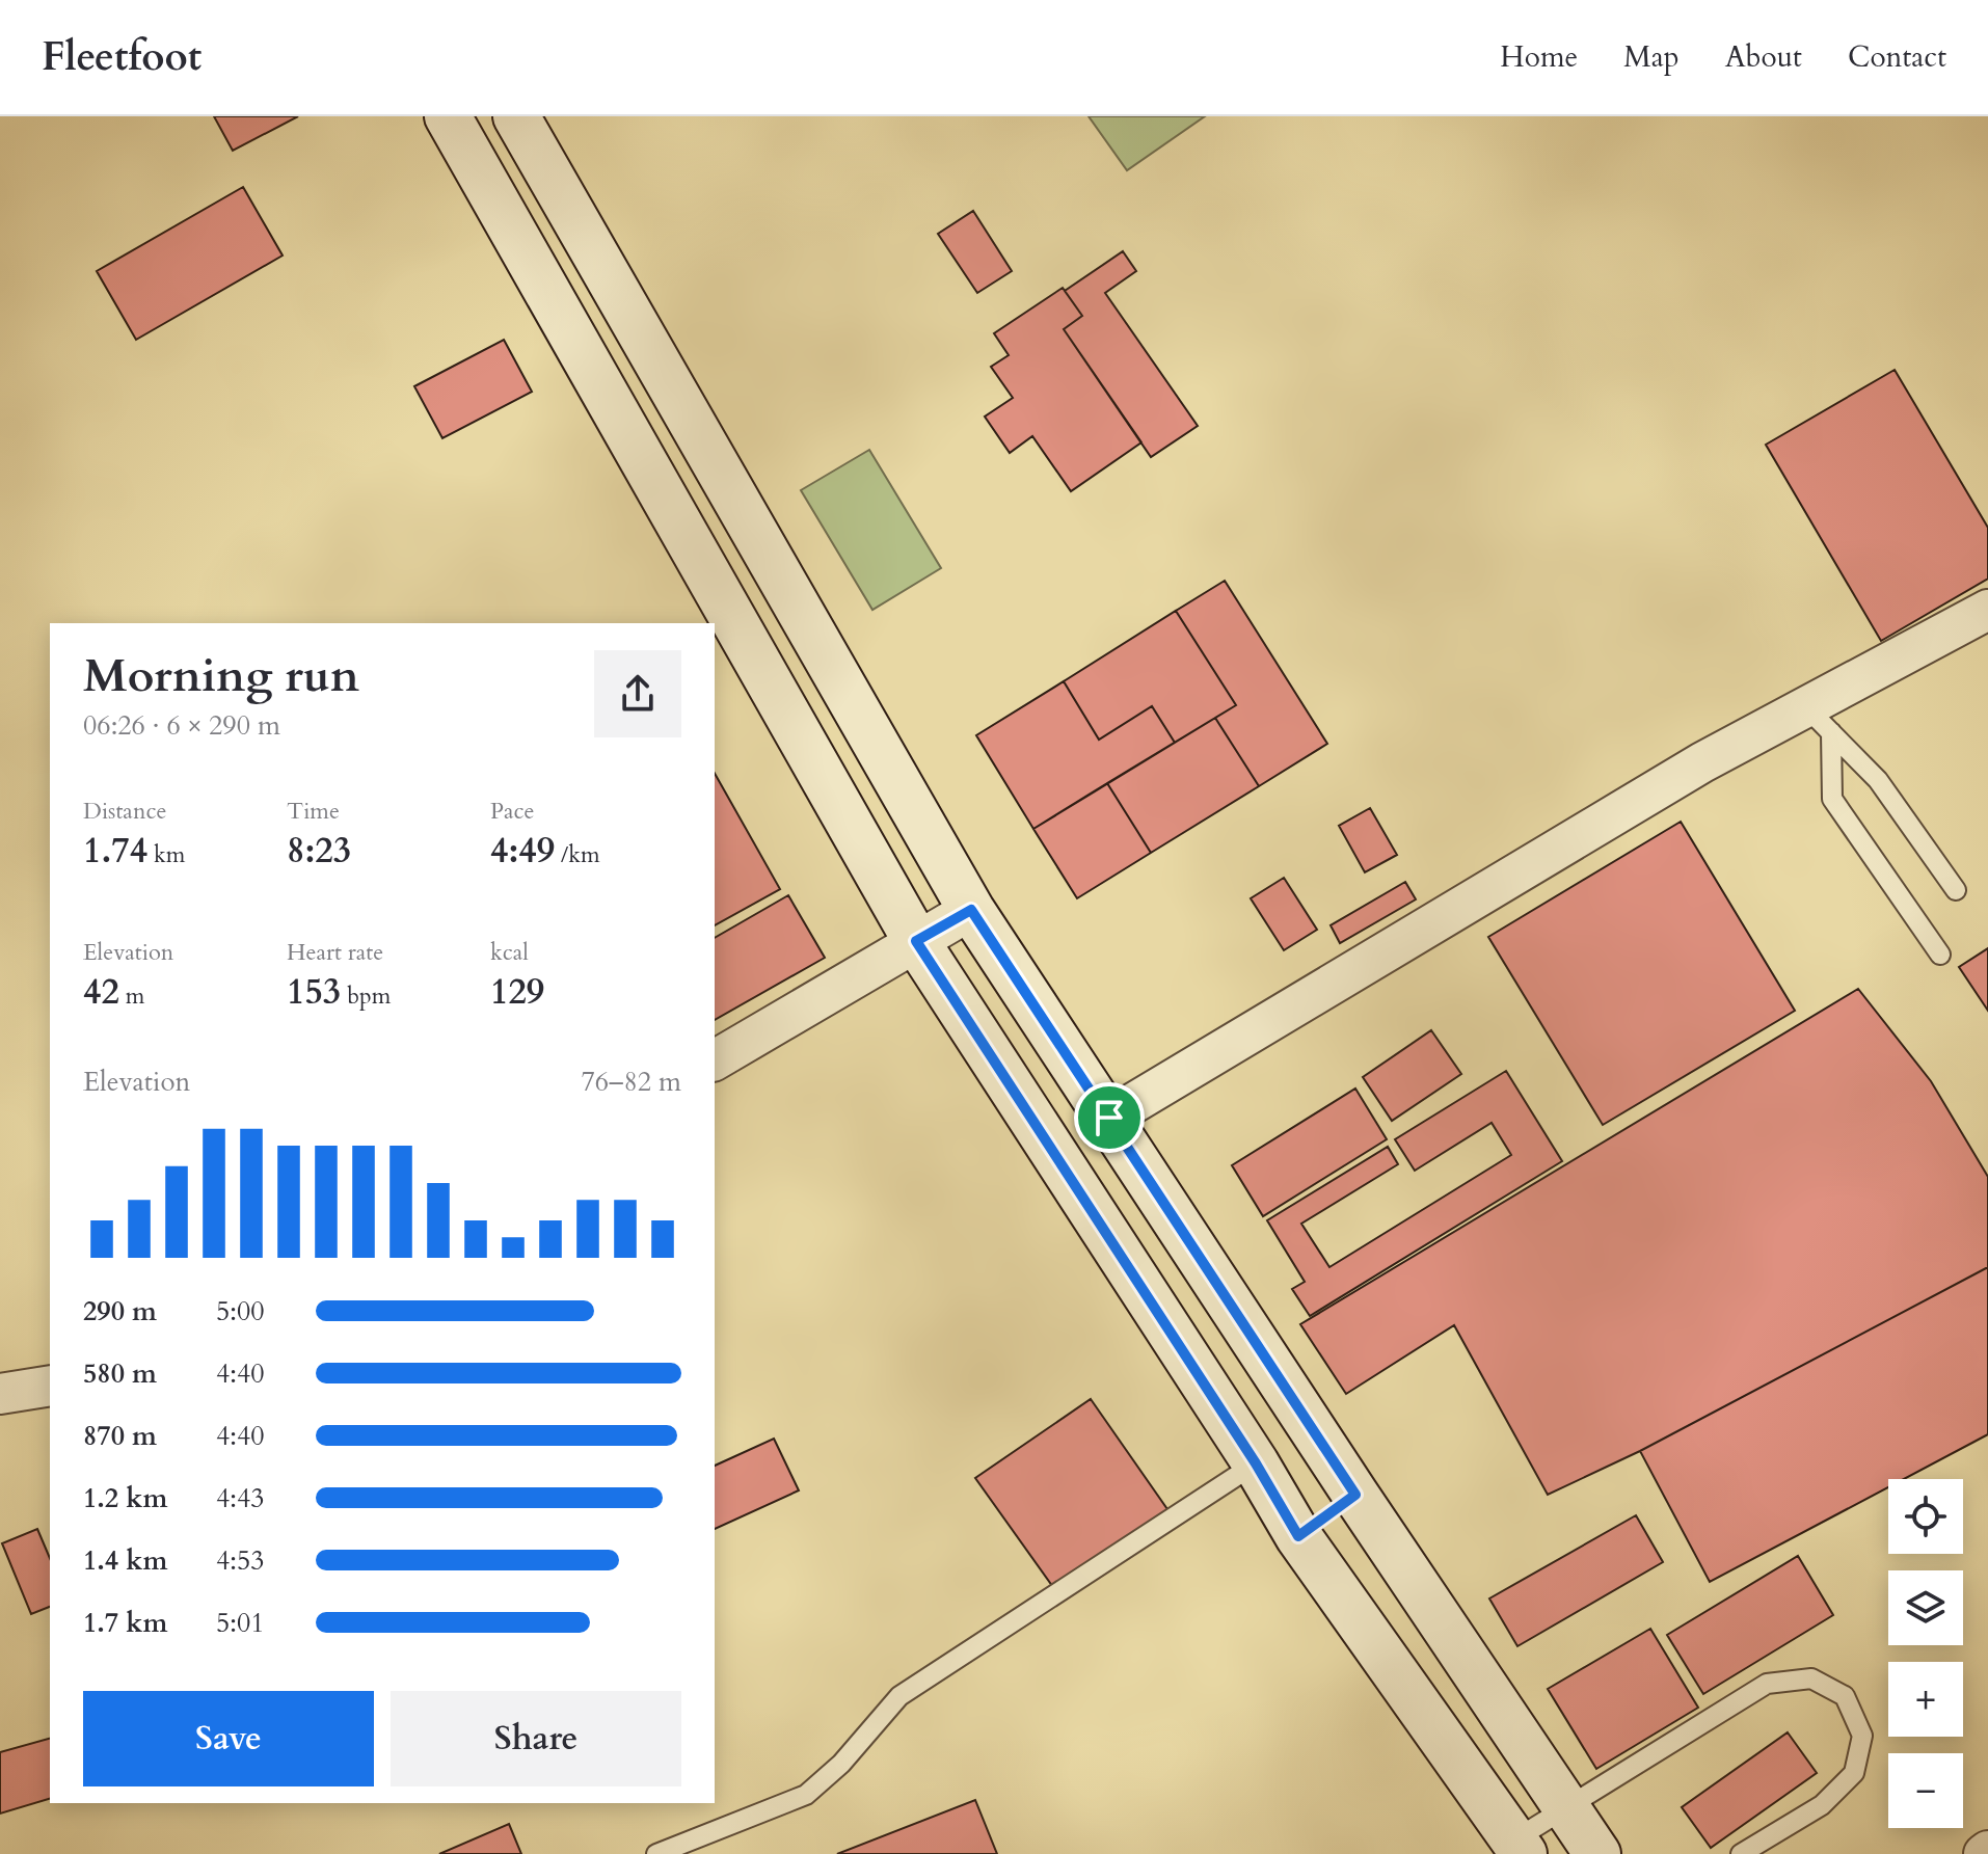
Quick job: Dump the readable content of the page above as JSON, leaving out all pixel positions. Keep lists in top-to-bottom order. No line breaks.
{"page":{"header":"Fleetfoot","nav":["Home","Map","About","Contact"],"heading":["Morning run","06:26 · 6 × 290 m"],"stats":[["Distance","1.74 km"],["Time","8:23"],["Pace","4:49 /km"],["Elevation","42 m"],["Heart rate","153 bpm"],["kcal","129"]],"chart":["Elevation","76–82 m"],"list":[{"name":"290 m","note":"5:00"},{"name":"580 m","note":"4:40"},{"name":"870 m","note":"4:40"},{"name":"1.2 km","note":"4:43"},{"name":"1.4 km","note":"4:53"},{"name":"1.7 km","note":"5:01"}],"map_buttons":["+","−"],"buttons":["Save","Share"]}}
